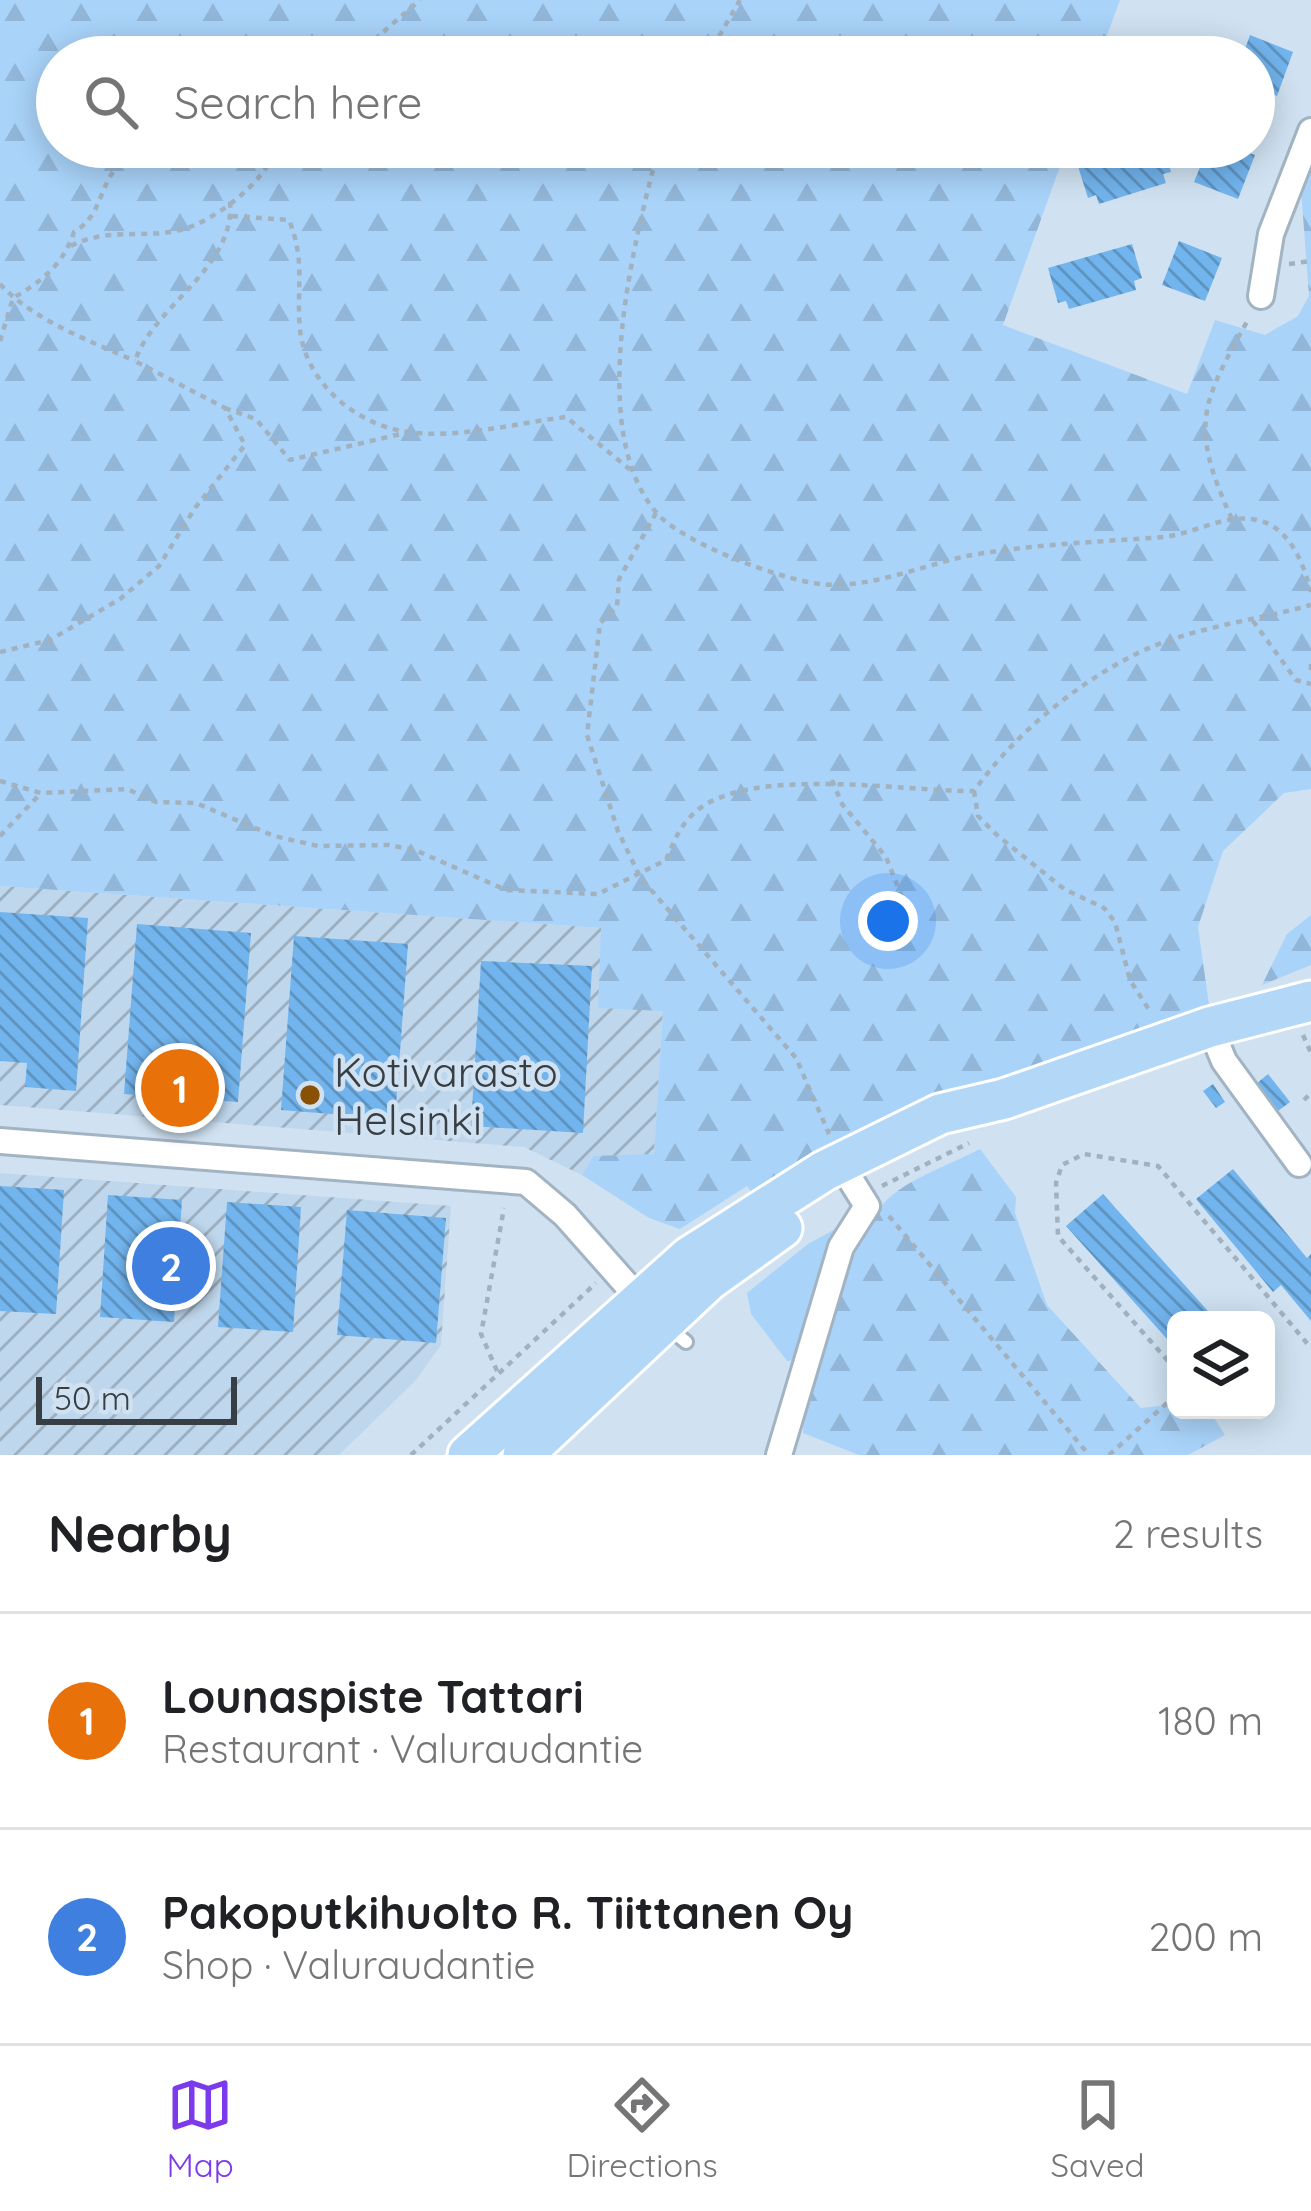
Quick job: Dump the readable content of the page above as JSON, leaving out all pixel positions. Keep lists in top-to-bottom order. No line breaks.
{"places":["Kotivarasto Helsinki"],"scale_bar":"50 m","page":{"search":"Search here","pins":["1","2"],"scale":"50 m","heading":["Nearby","2 results"],"list":[{"mark":"1","name":"Lounaspiste Tattari","note":"Restaurant · Valuraudantie","value":"180 m"},{"mark":"2","name":"Pakoputkihuolto R. Tiittanen Oy","note":"Shop · Valuraudantie","value":"200 m"}],"nav":["Map","Directions","Saved"]}}
